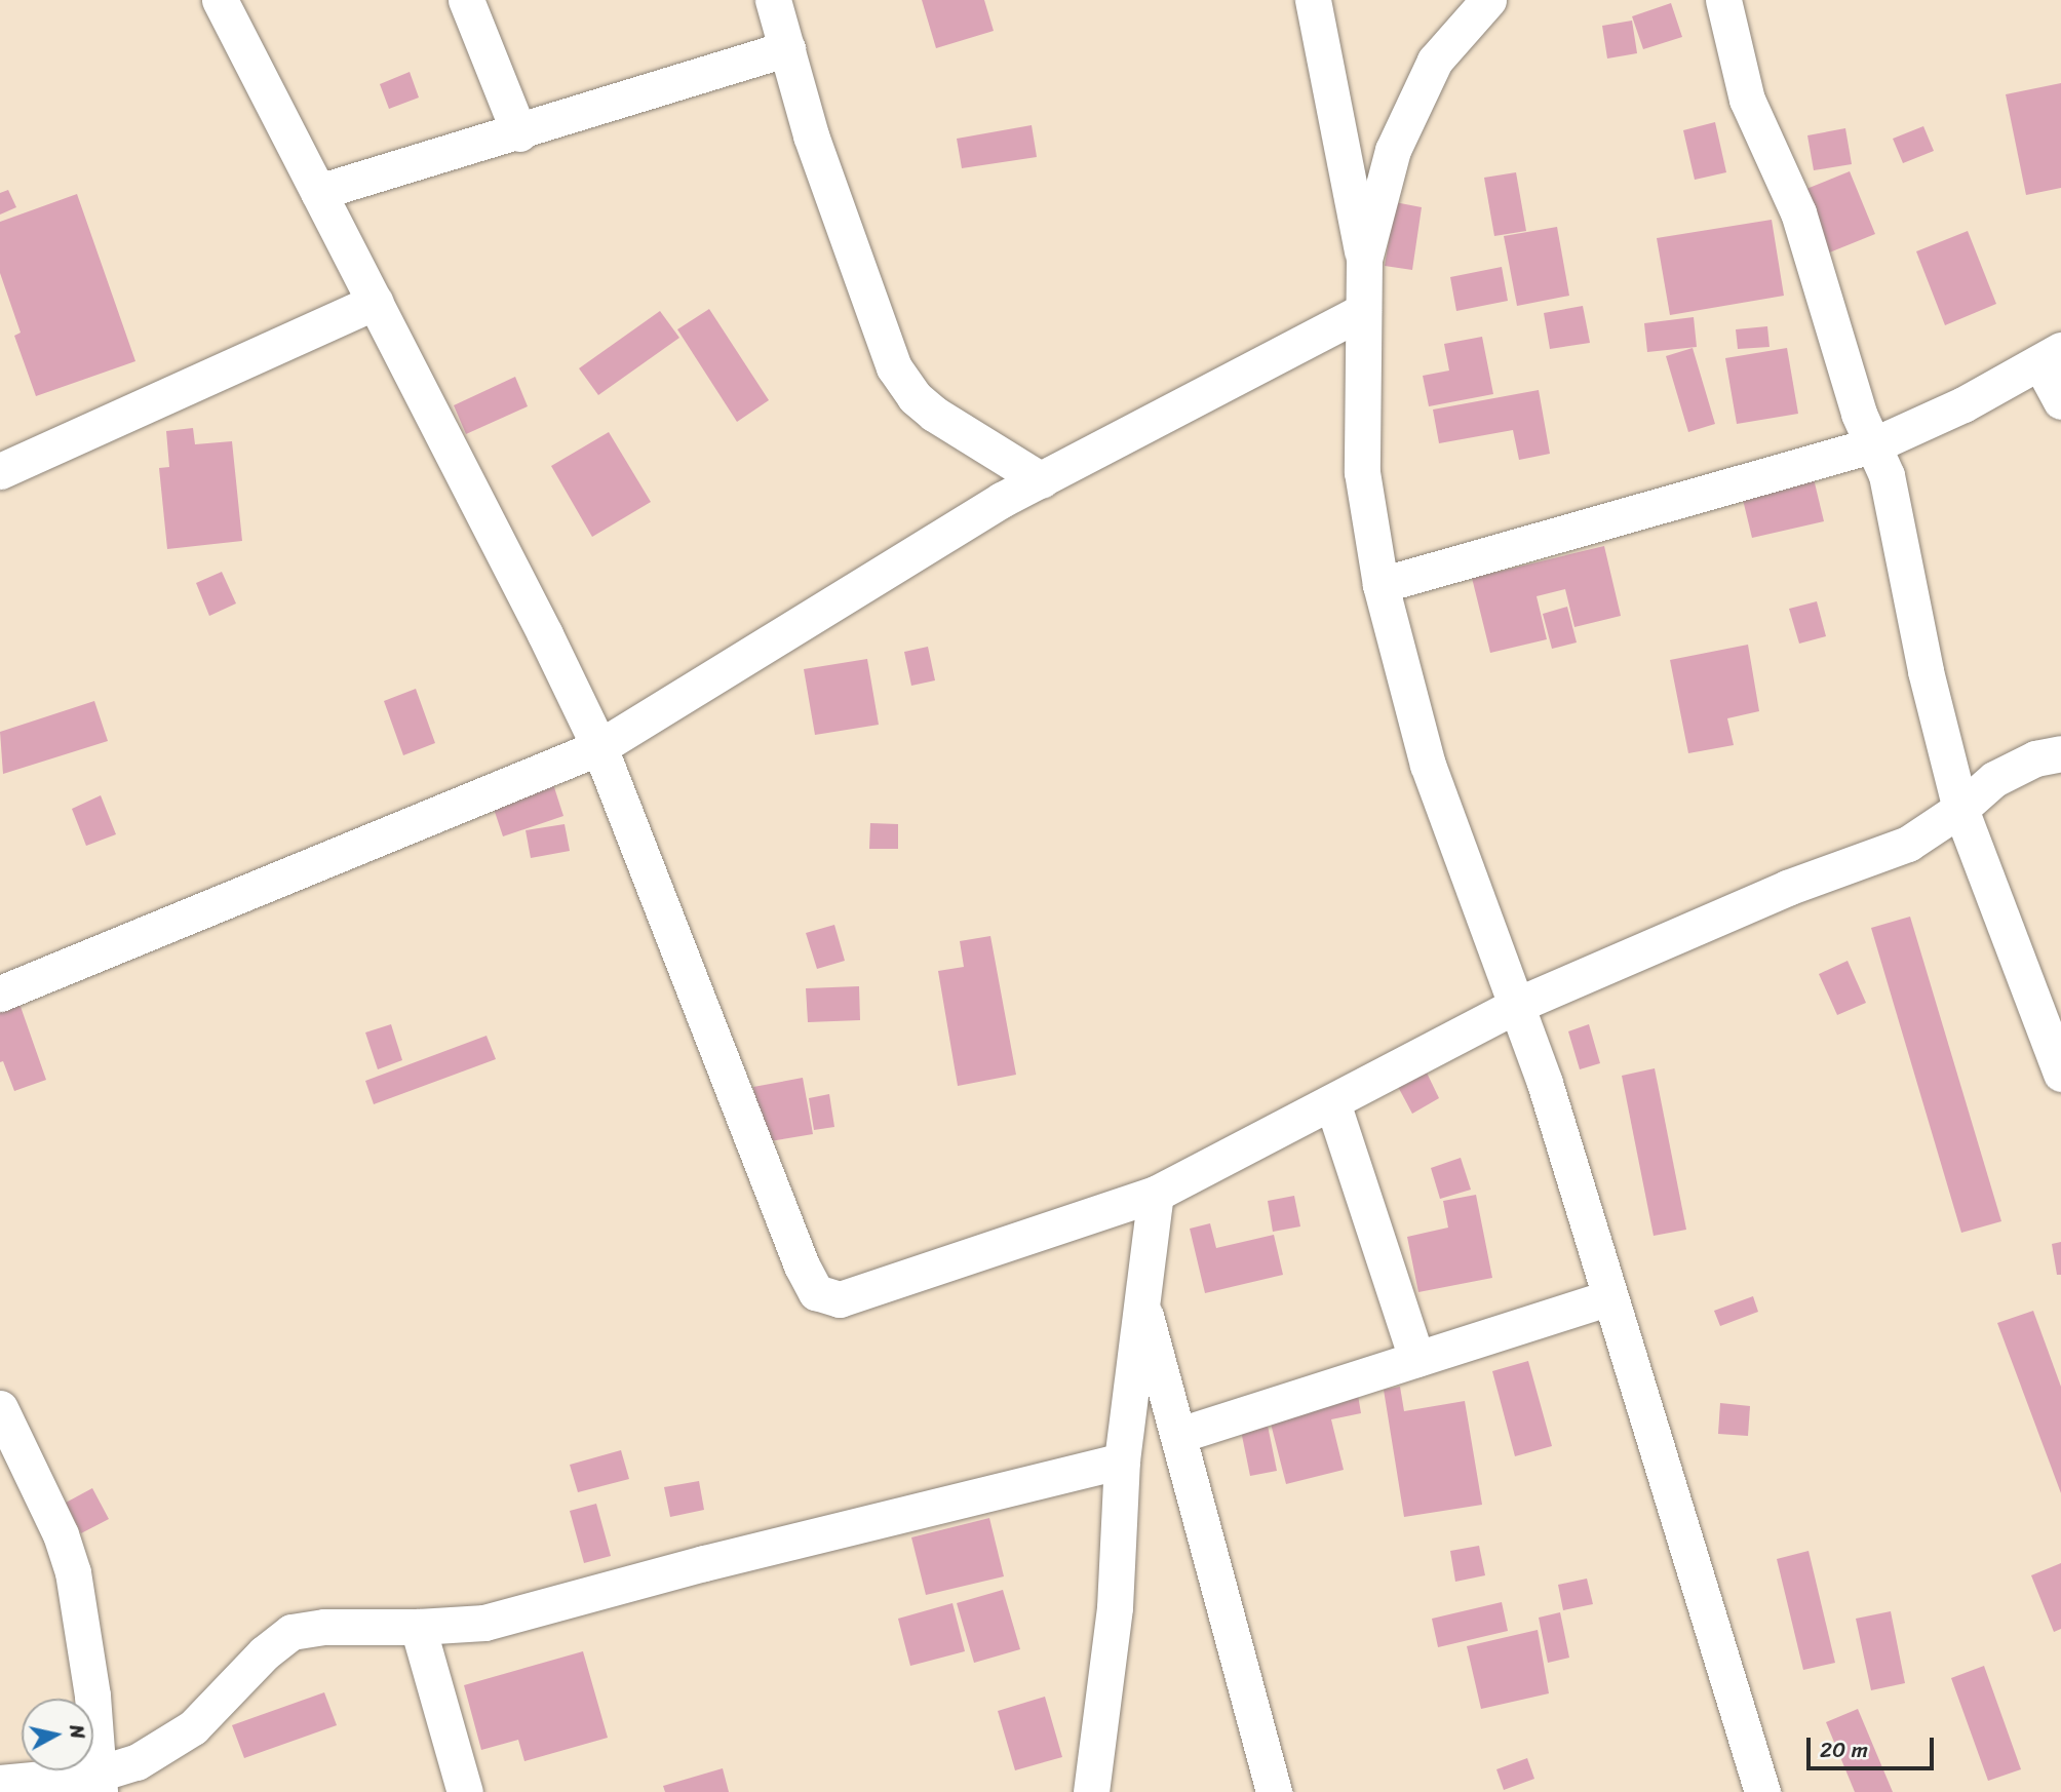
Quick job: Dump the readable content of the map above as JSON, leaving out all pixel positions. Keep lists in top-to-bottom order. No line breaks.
{"scale_bar":"20 m","north":"right"}
